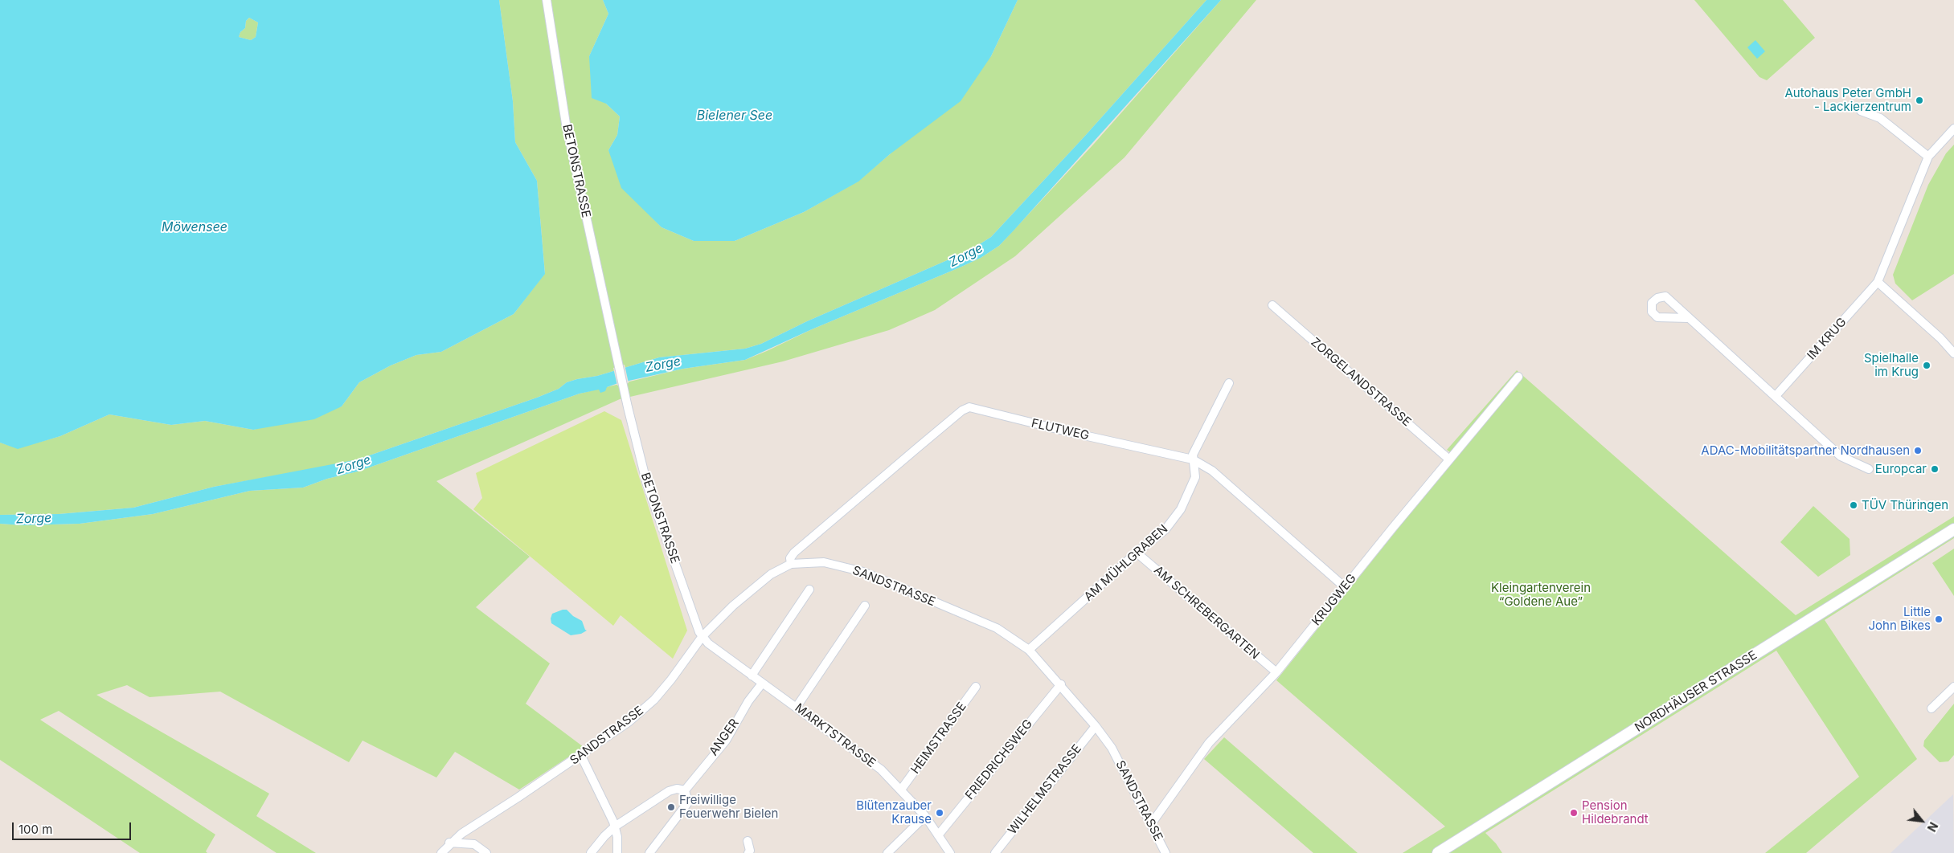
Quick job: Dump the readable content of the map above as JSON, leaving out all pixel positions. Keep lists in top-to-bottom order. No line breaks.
{"streets":{"main road":["NORDHÄUSER STRASSE"],"street":["BETONSTRASSE","IM KRUG","ZORGELANDSTRASSE","FLUTWEG","AM MÜHLGRABEN","SANDSTRASSE","KRUGWEG","AM SCHREBERGARTEN","MARKTSTRASSE","ANGER","HEIMSTRASSE","FRIEDRICHSWEG","WILHELMSTRASSE"]},"crossings":[["BETONSTRASSE","SANDSTRASSE"],["BETONSTRASSE","MARKTSTRASSE"],["ZORGELANDSTRASSE","KRUGWEG"],["FLUTWEG","AM MÜHLGRABEN"],["FLUTWEG","SANDSTRASSE"],["FLUTWEG","KRUGWEG"],["AM MÜHLGRABEN","SANDSTRASSE"],["AM MÜHLGRABEN","AM SCHREBERGARTEN"],["SANDSTRASSE","KRUGWEG"],["SANDSTRASSE","MARKTSTRASSE"],["SANDSTRASSE","FRIEDRICHSWEG"],["SANDSTRASSE","WILHELMSTRASSE"],["KRUGWEG","AM SCHREBERGARTEN"],["MARKTSTRASSE","ANGER"],["MARKTSTRASSE","HEIMSTRASSE"],["MARKTSTRASSE","FRIEDRICHSWEG"]],"water":["Bielener See","Möwensee","Zorge"],"parks":["Kleingartenverein “Goldene Aue”"],"places":["Autohaus Peter GmbH - Lackierzentrum","Spielhalle im Krug","ADAC-Mobilitätspartner Nordhausen","Europcar","TÜV Thüringen","Little John Bikes","Freiwillige Feuerwehr Bielen","Blütenzauber Krause","Pension Hildebrandt"],"scale_bar":"100 m","north":"bottom right"}
